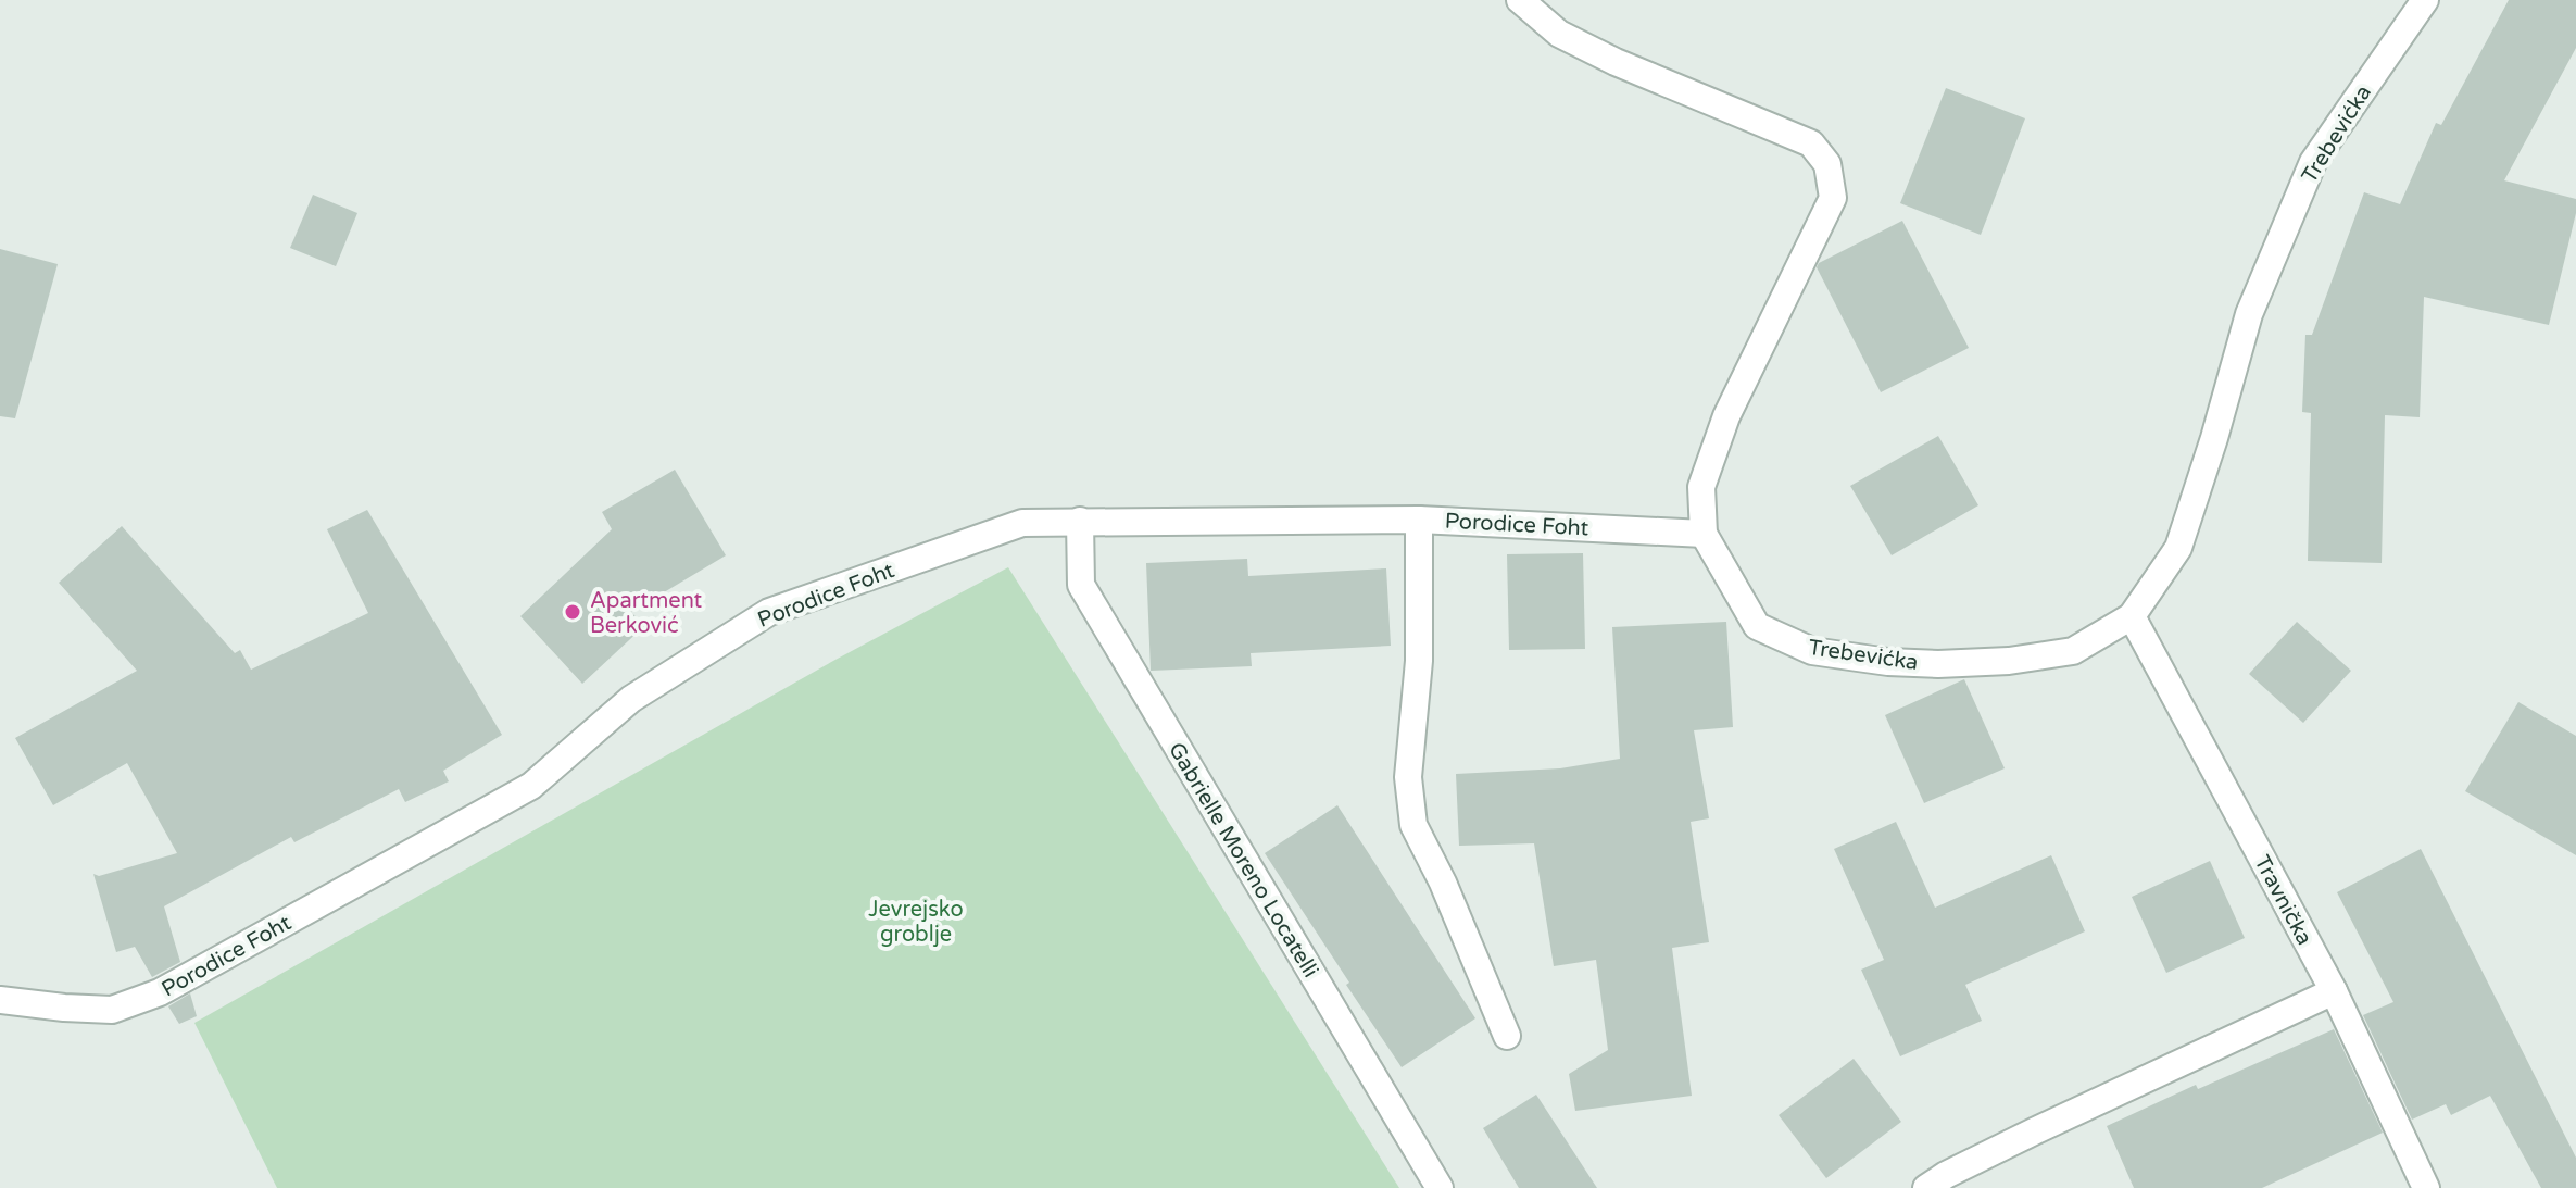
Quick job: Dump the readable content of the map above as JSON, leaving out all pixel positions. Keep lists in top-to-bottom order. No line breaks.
{"streets":{"street":["Trebevićka","Porodice Foht","Gabrielle Moreno Locatelli","Travnička"]},"crossings":[["Trebevićka","Porodice Foht"],["Trebevićka","Travnička"],["Porodice Foht","Gabrielle Moreno Locatelli"]],"parks":["Jevrejsko groblje"],"places":["Apartment Berković"]}
